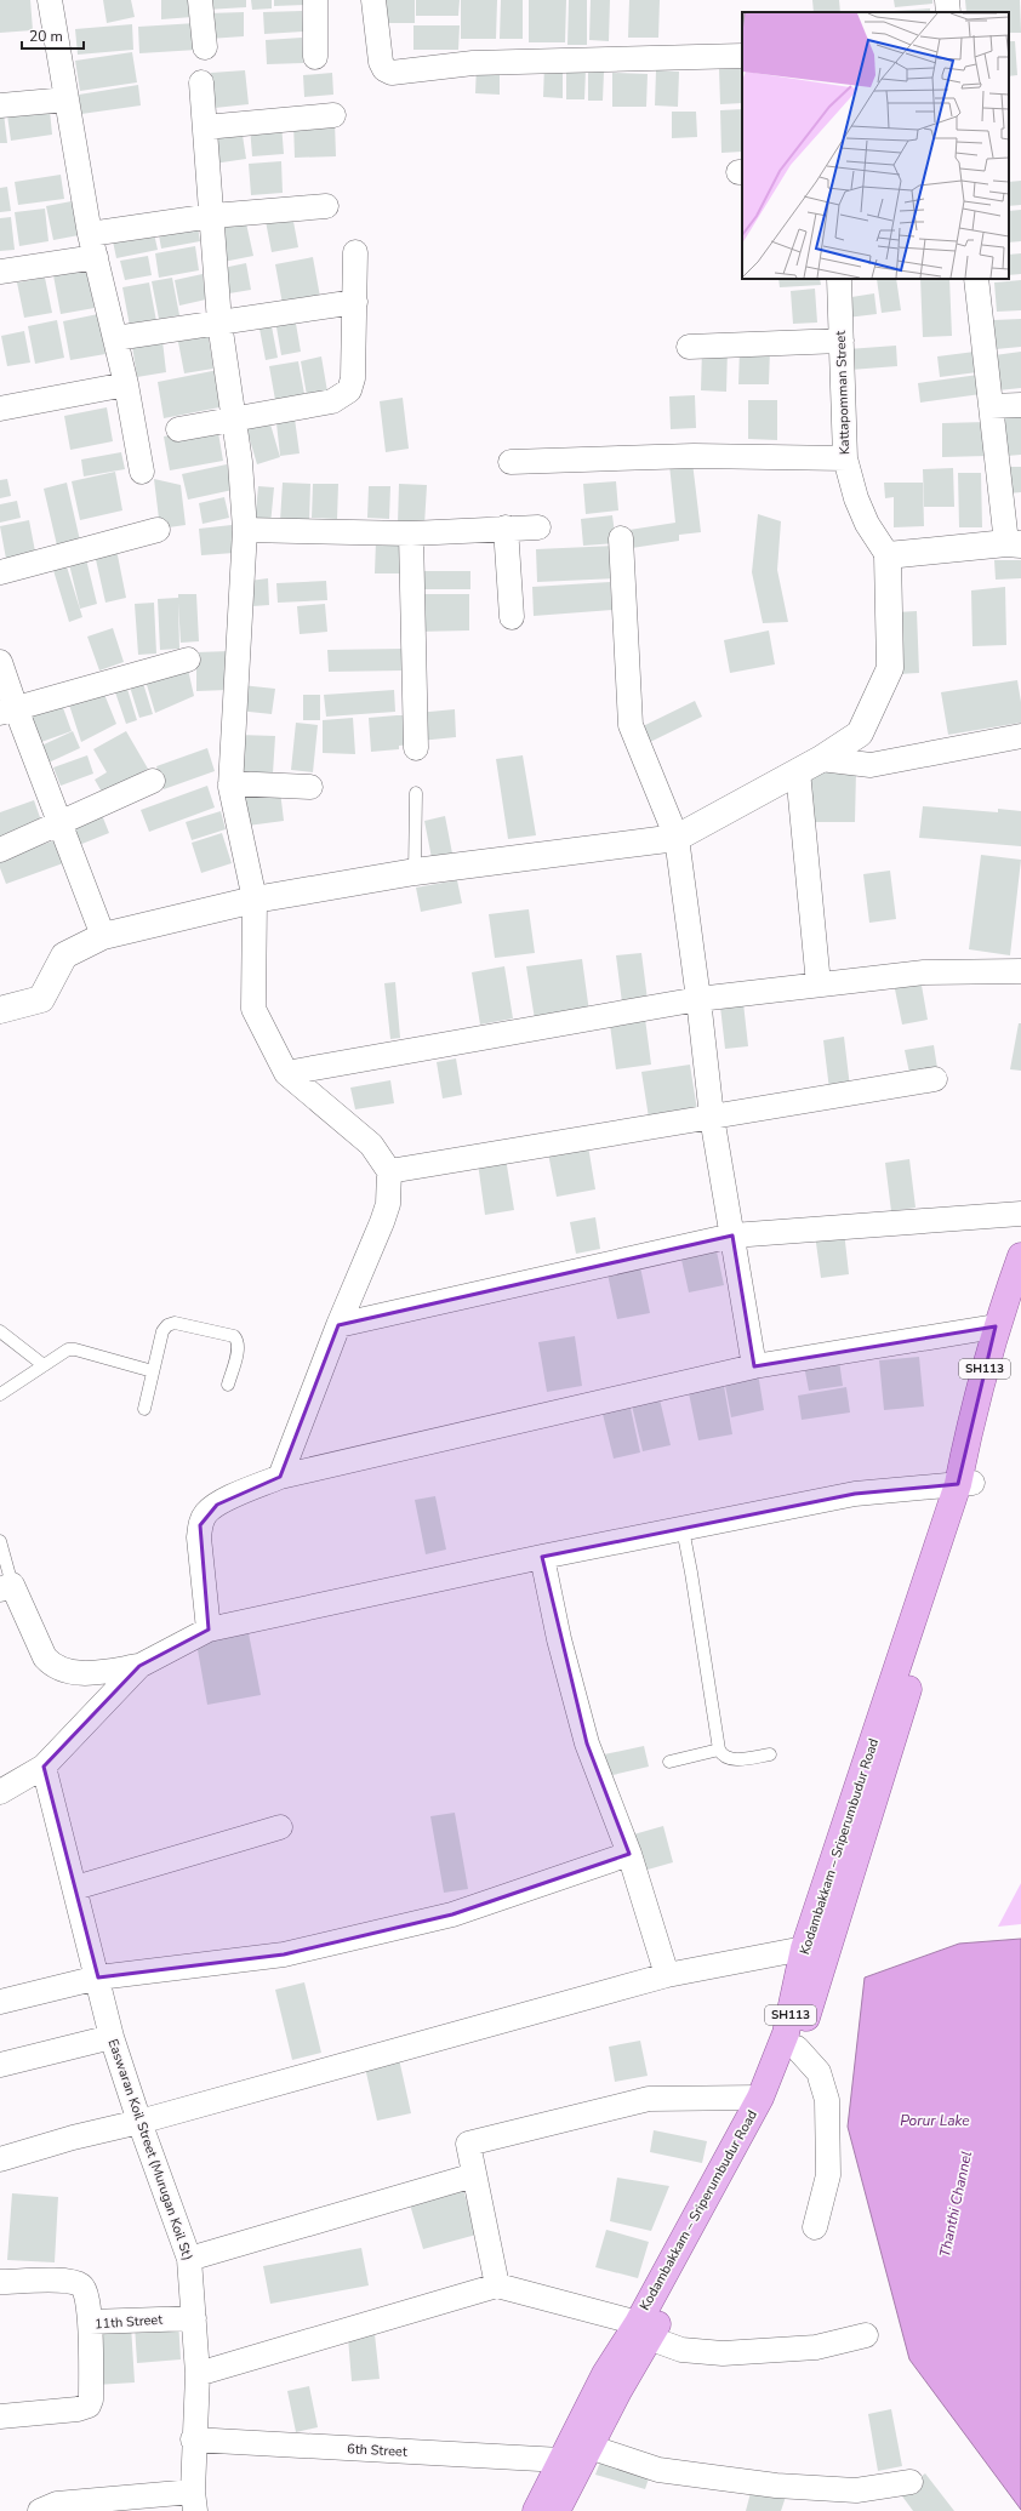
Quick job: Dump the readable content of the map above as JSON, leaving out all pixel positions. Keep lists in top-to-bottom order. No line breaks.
{"streets":{"main road":["SH113","Kodambakkam – Sriperumbudur Road"],"street":["Kattapomman Street","Easwaran Koil Street (Murugan Koil St)","11th Street","6th Street"]},"crossings":[["Kodambakkam – Sriperumbudur Road","6th Street"],["Easwaran Koil Street (Murugan Koil St)","11th Street"],["Easwaran Koil Street (Murugan Koil St)","6th Street"]],"water":["Porur Lake","Thanthi Channel"],"scale_bar":"20 m"}
